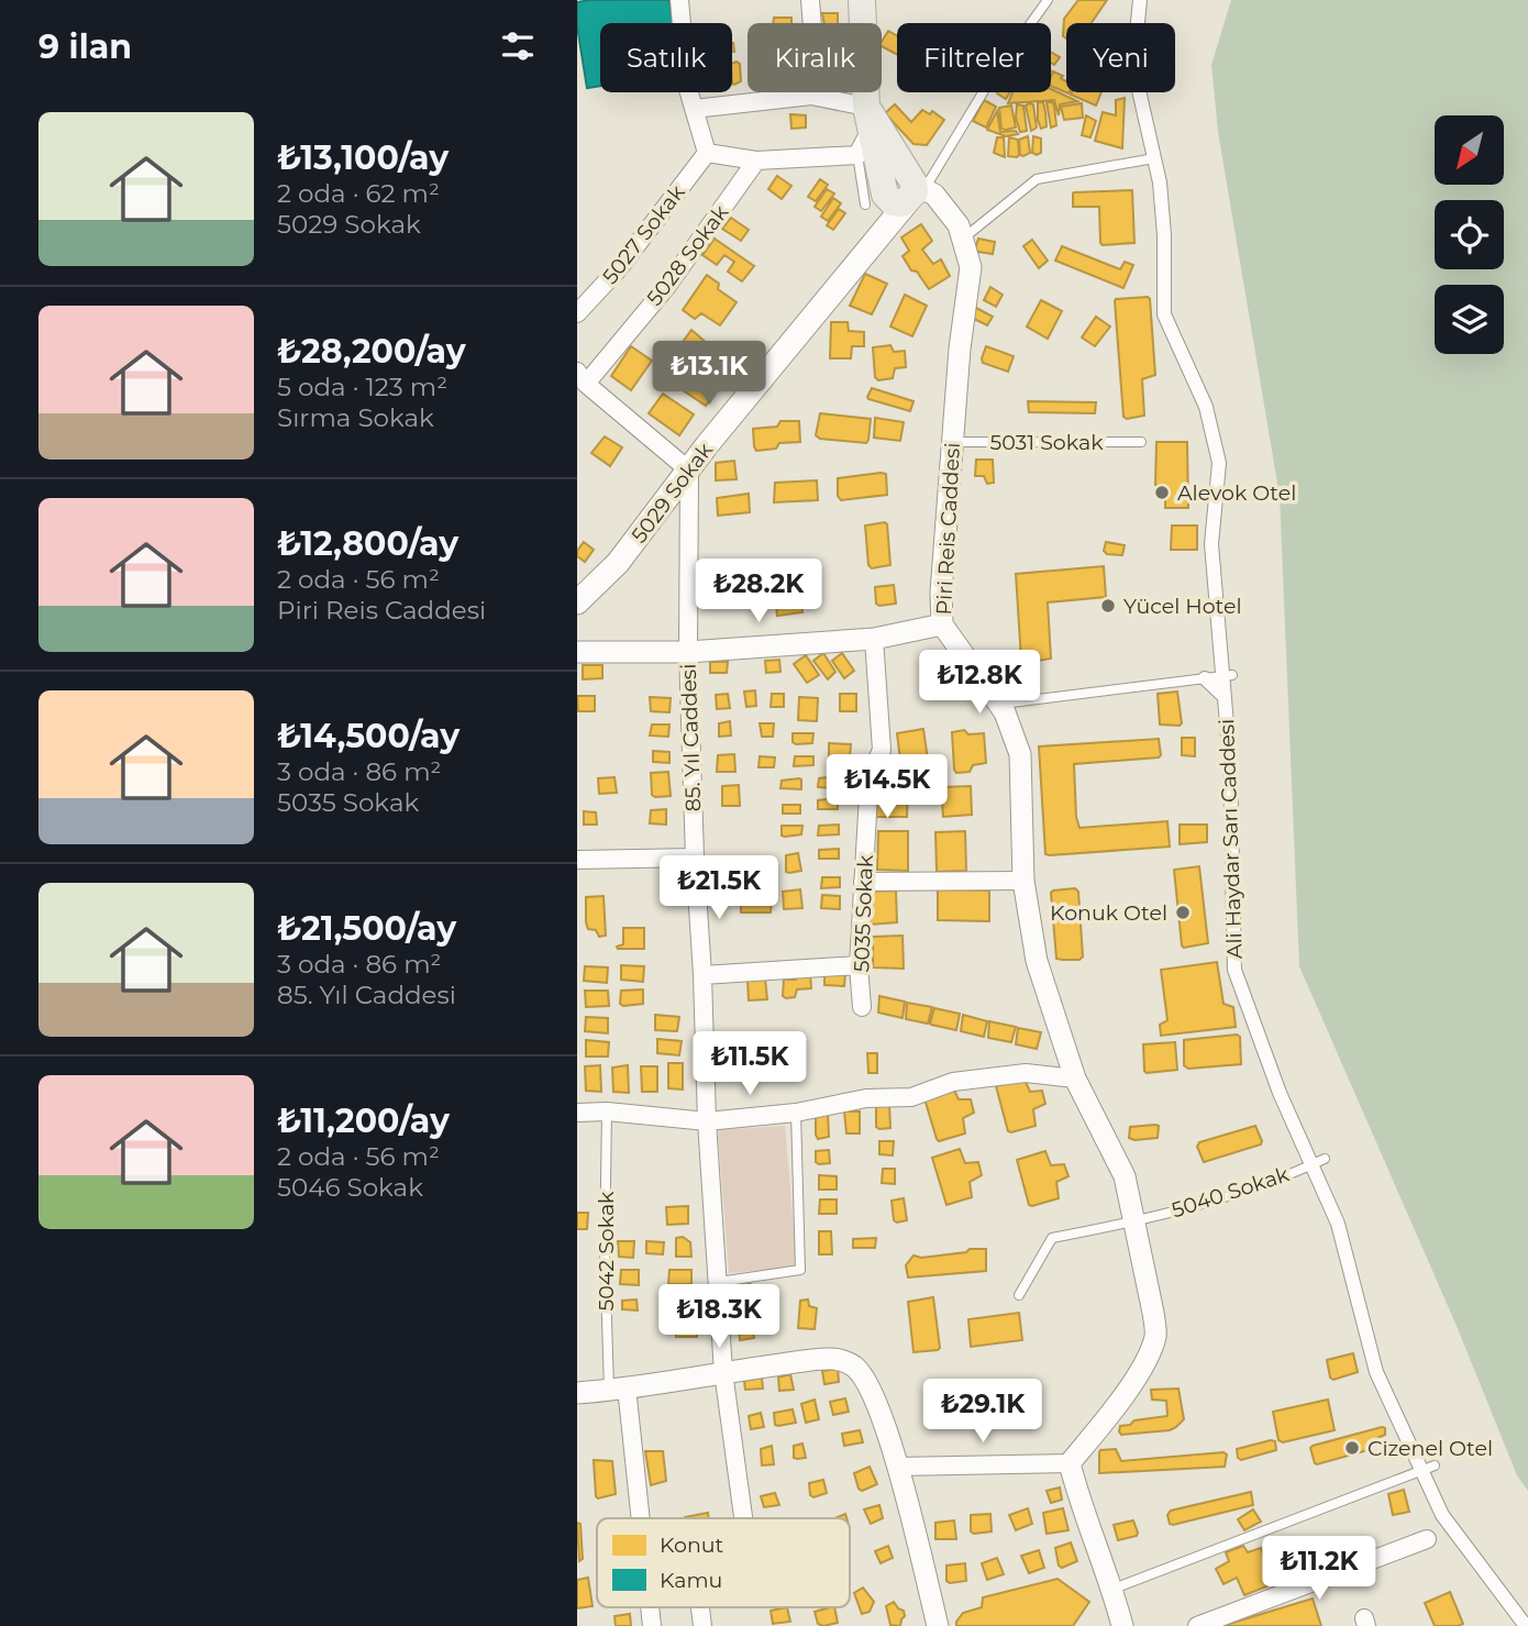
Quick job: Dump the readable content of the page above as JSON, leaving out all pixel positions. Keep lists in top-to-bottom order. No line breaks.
{"streets":{"main road":["5029 Sokak"],"street":["5027 Sokak","5028 Sokak","Piri Reis Caddesi","85. Yıl Caddesi","Ali Haydar Sarı Caddesi","5035 Sokak"],"lane":["5031 Sokak","5040 Sokak","5042 Sokak"]},"crossings":[["5031 Sokak","Piri Reis Caddesi"],["5029 Sokak","Piri Reis Caddesi"],["5029 Sokak","85. Yıl Caddesi"],["Piri Reis Caddesi","5040 Sokak"],["Ali Haydar Sarı Caddesi","5040 Sokak"]],"places":["Alevok Otel","Yücel Hotel","Konuk Otel","Cizenel Otel"],"legend":["Konut","Kamu"],"north":"bottom left","page":{"heading":"9 ilan","chip":["Satılık","Kiralık","Filtreler","Yeni"],"list":[{"name":"₺13,100/ay","note":"2 oda · 62 m² · 5029 Sokak"},{"name":"₺28,200/ay","note":"5 oda · 123 m² · Sırma Sokak"},{"name":"₺12,800/ay","note":"2 oda · 56 m² · Piri Reis Caddesi"},{"name":"₺14,500/ay","note":"3 oda · 86 m² · 5035 Sokak"},{"name":"₺21,500/ay","note":"3 oda · 86 m² · 85. Yıl Caddesi"},{"name":"₺11,200/ay","note":"2 oda · 56 m² · 5046 Sokak"}],"price":["₺13.1K","₺28.2K","₺12.8K","₺14.5K","₺21.5K","₺11.5K","₺18.3K","₺29.1K","₺11.2K"]}}
